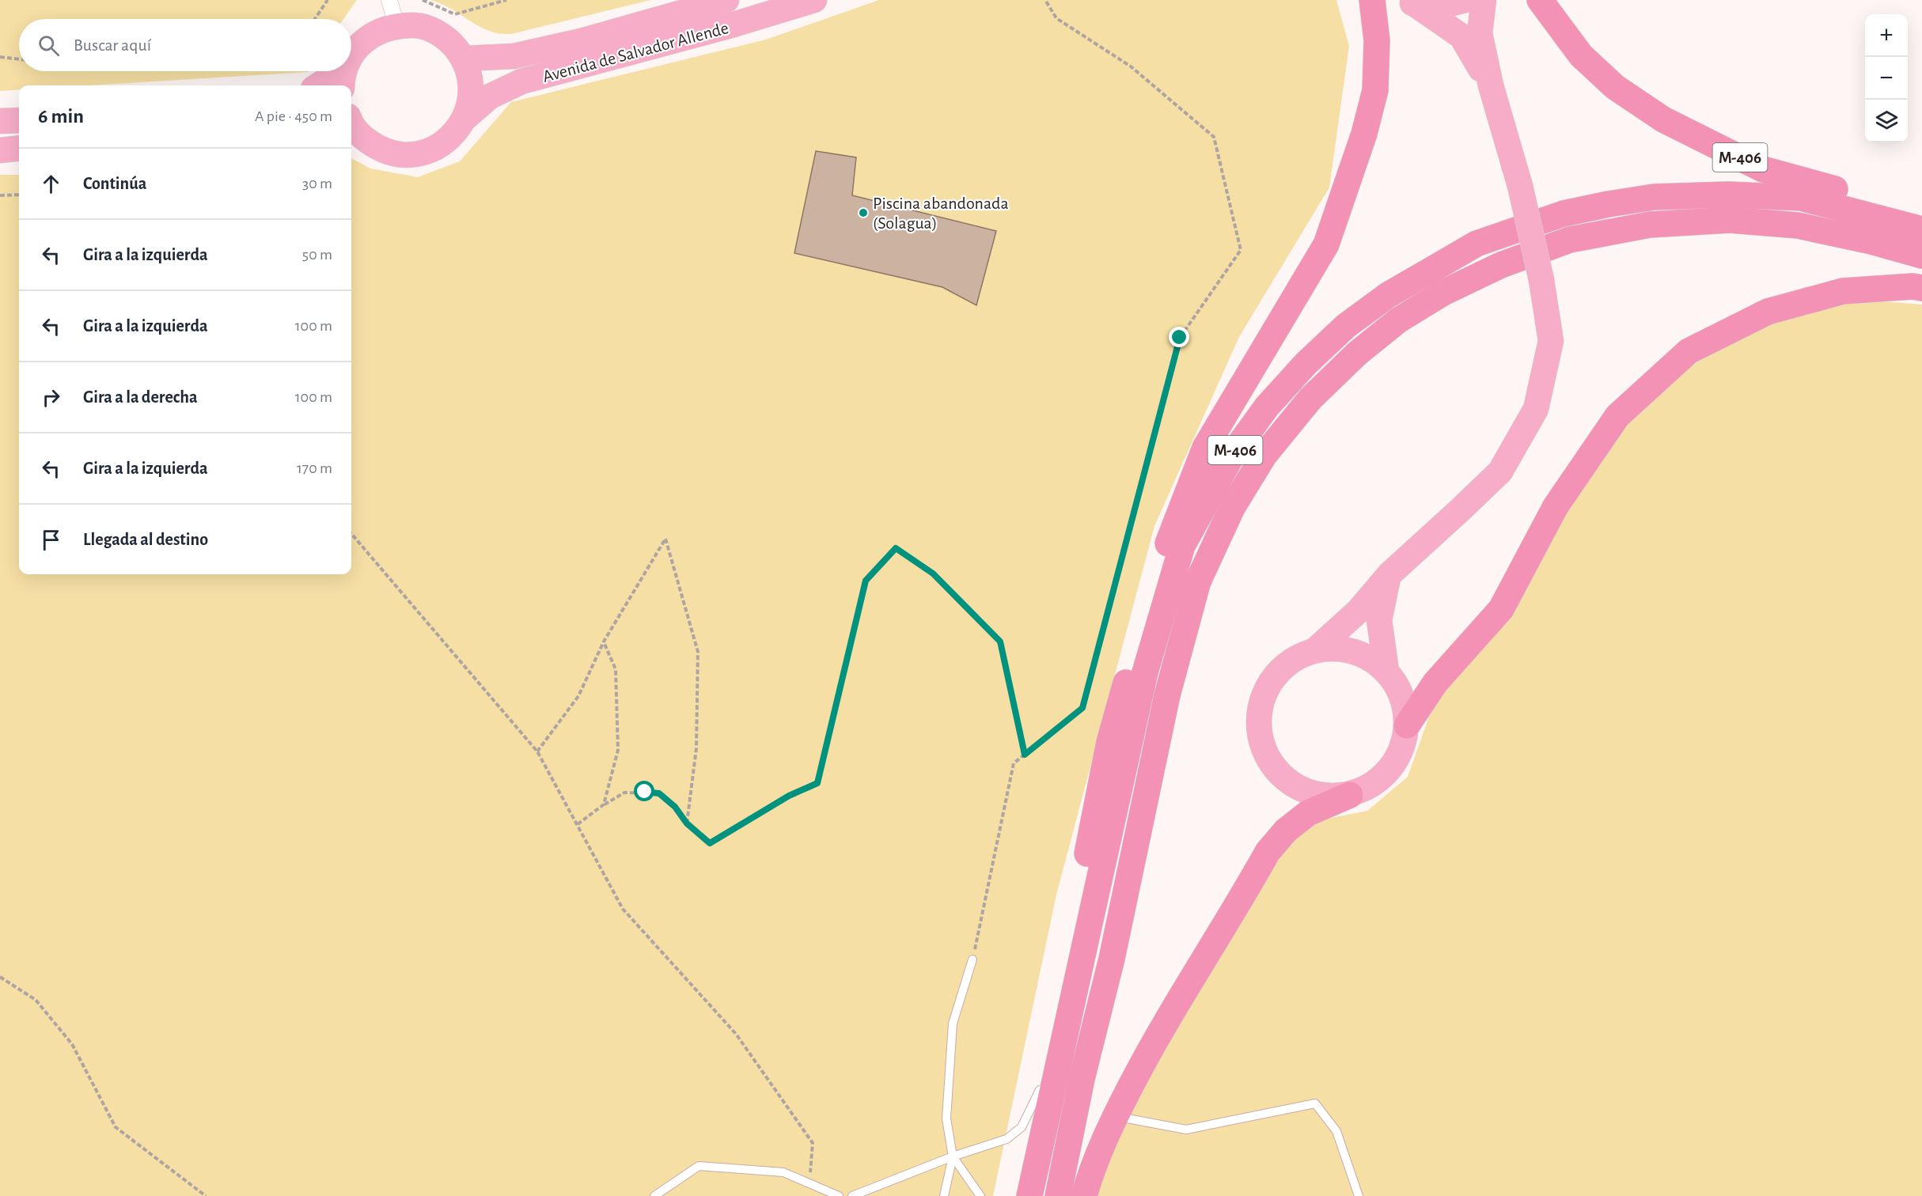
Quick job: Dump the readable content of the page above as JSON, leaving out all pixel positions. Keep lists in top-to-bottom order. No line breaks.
{"streets":{"highway":["M-406"],"main road":["Avenida de Salvador Allende"]},"places":["Piscina abandonada (Solagua)"],"page":{"map_buttons":["+","−"],"search":"Buscar aquí","heading":["6 min","A pie · 450 m"],"list":[["Continúa","30 m"],["Gira a la izquierda","50 m"],["Gira a la izquierda","100 m"],["Gira a la derecha","100 m"],["Gira a la izquierda","170 m"],"Llegada al destino"]}}
